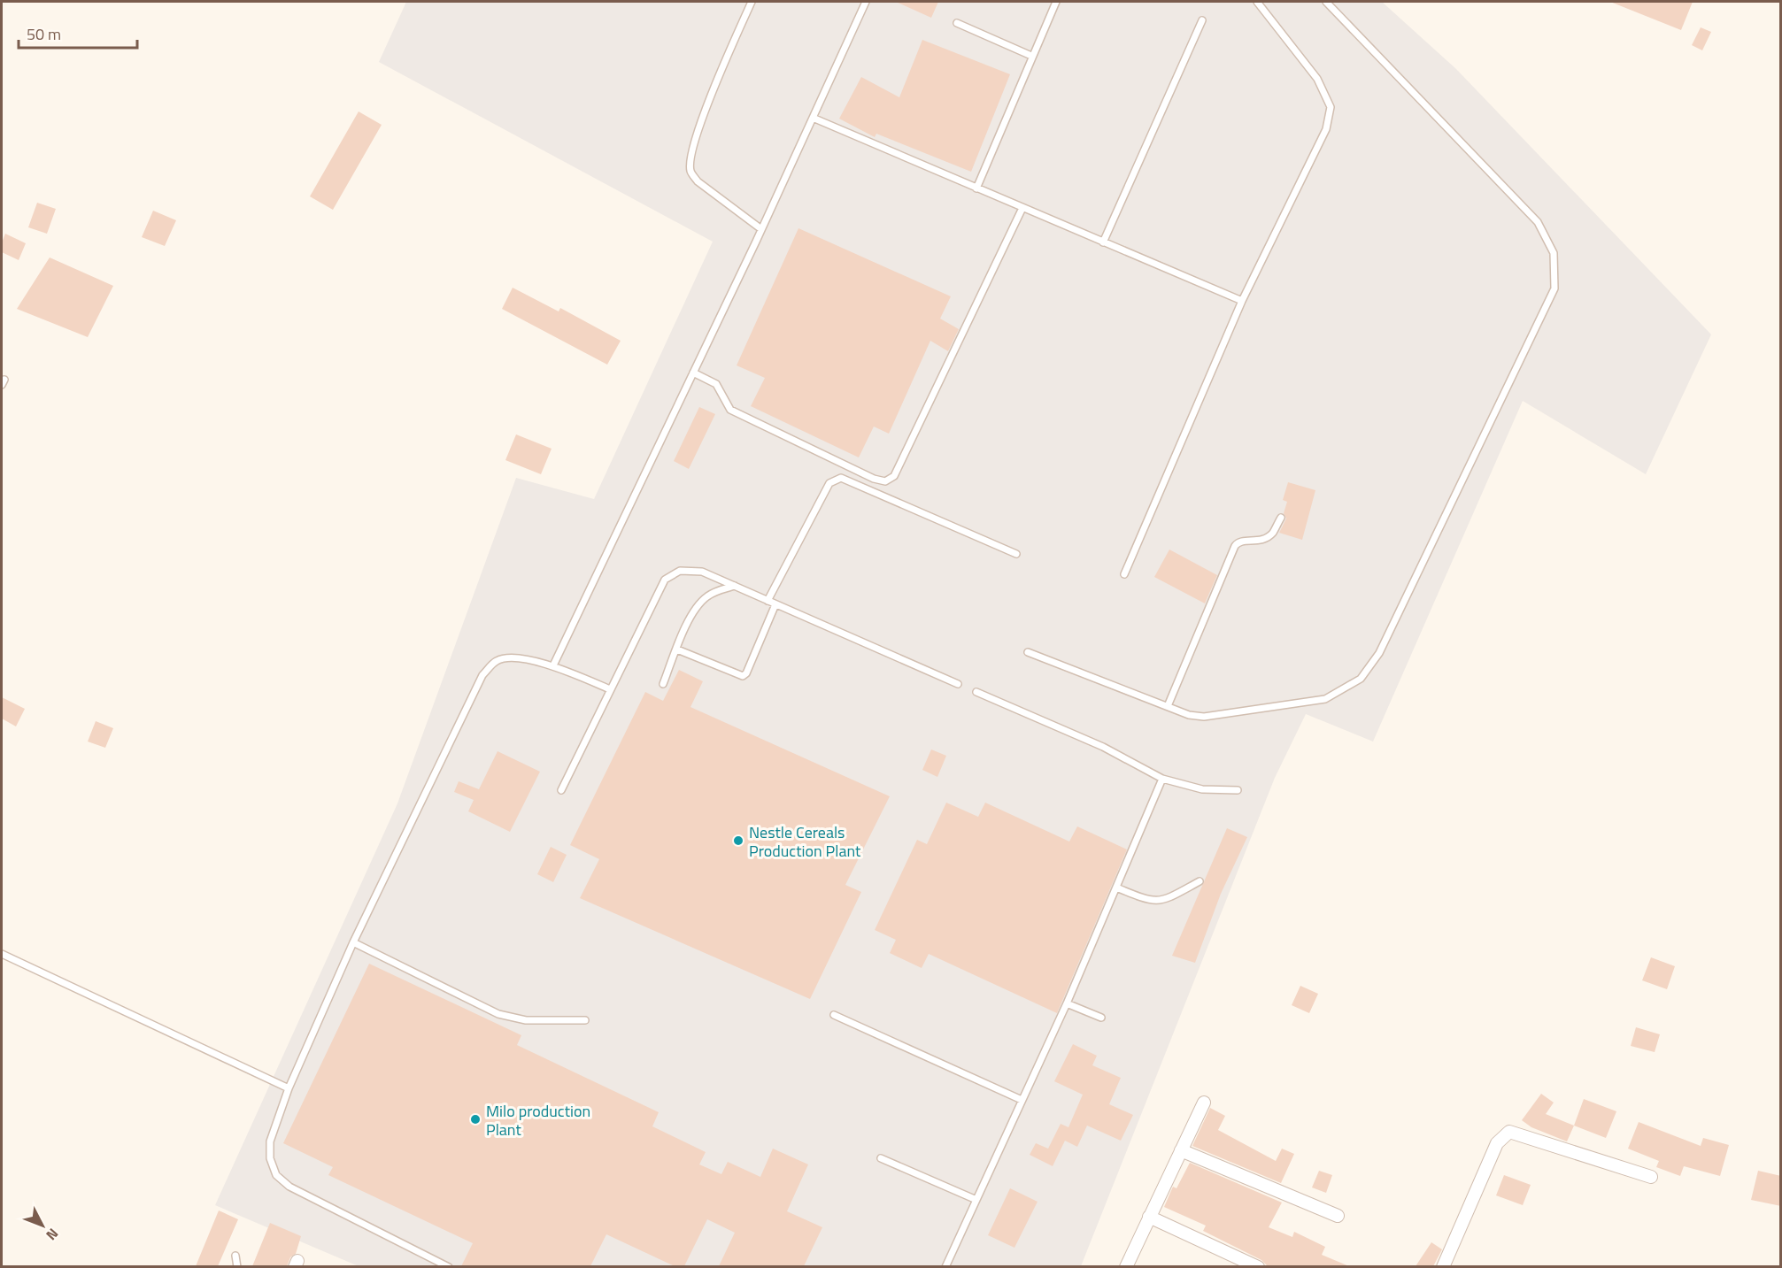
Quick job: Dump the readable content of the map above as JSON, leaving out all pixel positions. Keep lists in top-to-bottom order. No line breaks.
{"places":["Nestle Cereals Production Plant","Milo production Plant"],"scale_bar":"50 m","north":"bottom right"}
